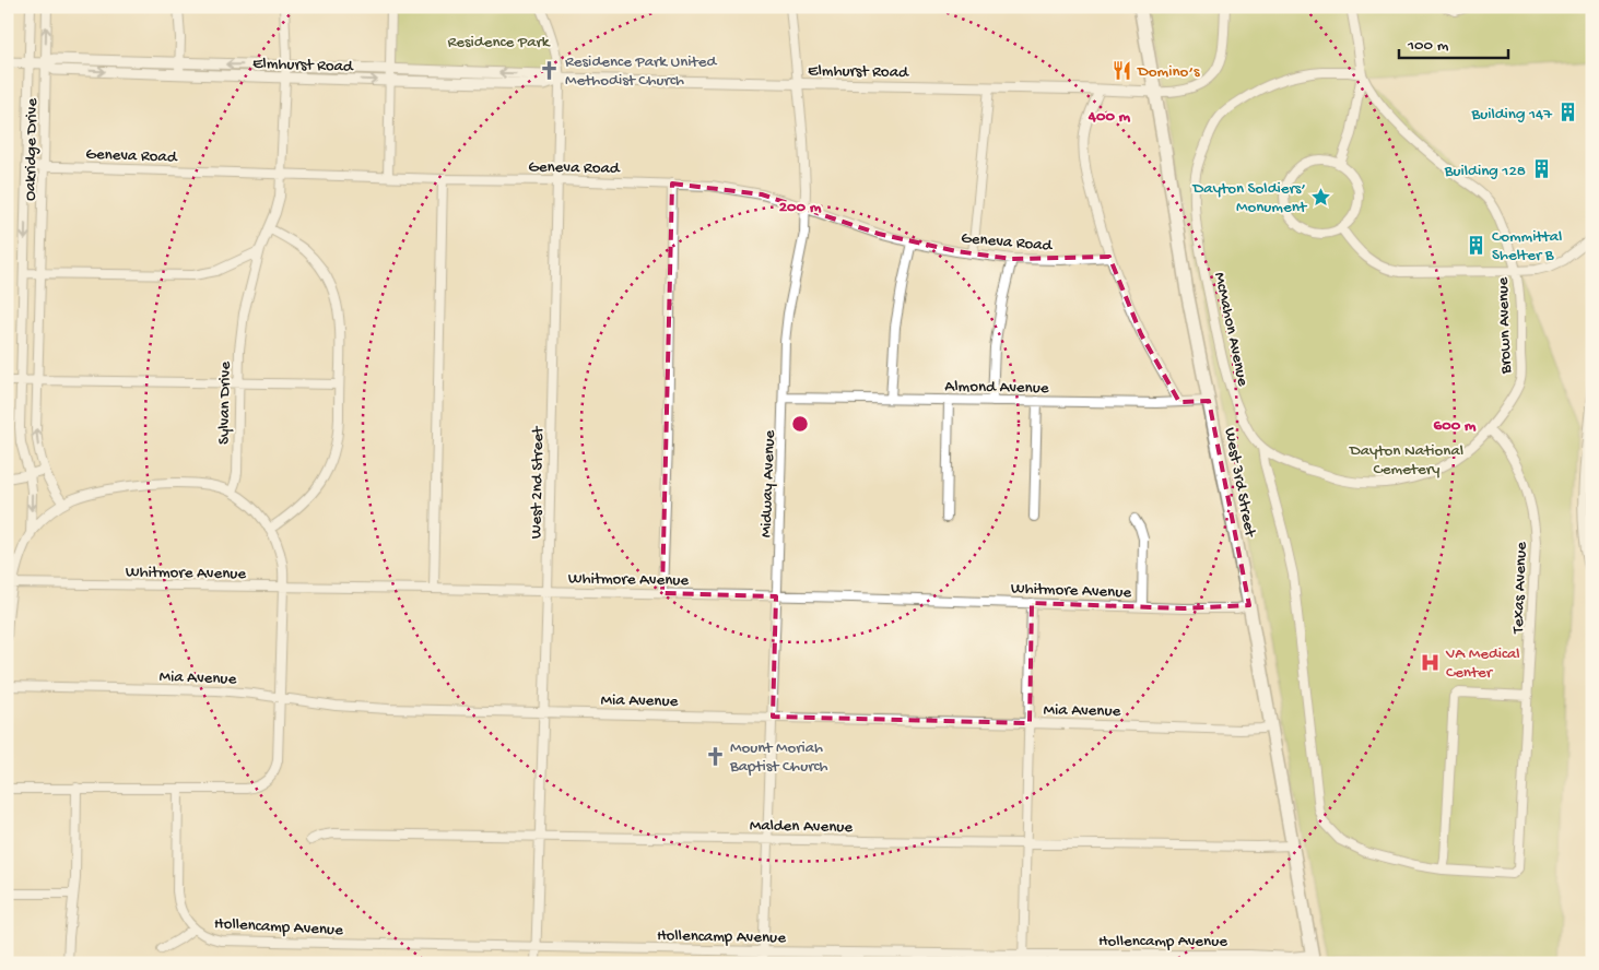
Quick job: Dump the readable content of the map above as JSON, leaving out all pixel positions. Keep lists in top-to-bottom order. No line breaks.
{"streets":{"main road":["West 3rd Street"],"street":["Elmhurst Road","Oakridge Drive","Geneva Road","Brown Avenue","McMahon Avenue","Almond Avenue","Sylvan Drive","West 2nd Street","Midway Avenue","Whitmore Avenue","Texas Avenue","Mia Avenue","Malden Avenue","Hollencamp Avenue"]},"crossings":[["Elmhurst Road","Oakridge Drive"],["Elmhurst Road","Sylvan Drive"],["Elmhurst Road","West 3rd Street"],["Elmhurst Road","West 2nd Street"],["Elmhurst Road","Midway Avenue"],["Oakridge Drive","Geneva Road"],["Oakridge Drive","Whitmore Avenue"],["Geneva Road","Sylvan Drive"],["Geneva Road","West 2nd Street"],["Geneva Road","Midway Avenue"],["Brown Avenue","McMahon Avenue"],["Brown Avenue","Texas Avenue"],["McMahon Avenue","Texas Avenue"],["Almond Avenue","West 3rd Street"],["Almond Avenue","Midway Avenue"],["West 3rd Street","Whitmore Avenue"],["West 3rd Street","Mia Avenue"],["West 3rd Street","Malden Avenue"],["West 3rd Street","Hollencamp Avenue"],["West 2nd Street","Whitmore Avenue"],["West 2nd Street","Mia Avenue"],["West 2nd Street","Malden Avenue"],["West 2nd Street","Hollencamp Avenue"],["Midway Avenue","Whitmore Avenue"],["Midway Avenue","Mia Avenue"],["Midway Avenue","Malden Avenue"],["Midway Avenue","Hollencamp Avenue"]],"parks":["Residence Park","Dayton National Cemetery"],"places":{"church":["Residence Park United Methodist Church","Mount Moriah Baptist Church"],"restaurant":["Domino’s"],"building":["Building 147","Building 128","Committal Shelter B"],"place":["Dayton Soldiers’ Monument"],"hospital":["VA Medical Center"]},"scale_bar":"100 m","rings":["400 m","200 m","600 m"]}
